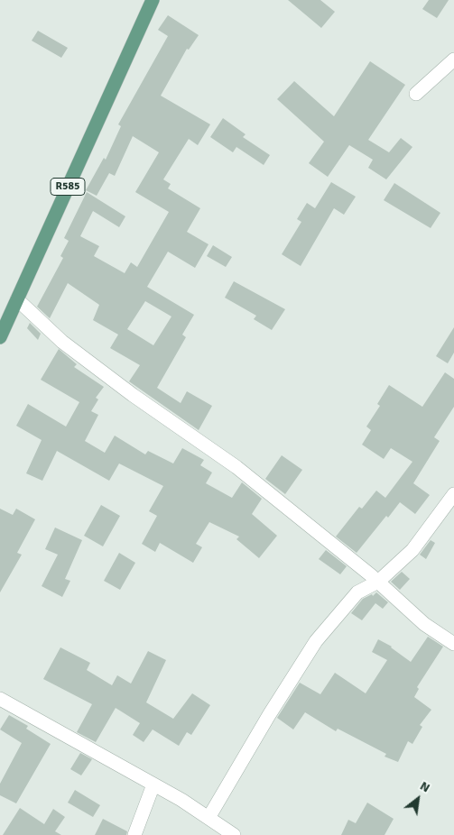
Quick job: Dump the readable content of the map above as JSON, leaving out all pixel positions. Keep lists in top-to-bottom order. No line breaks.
{"streets":{"main road":["R585"]},"north":"top right"}
